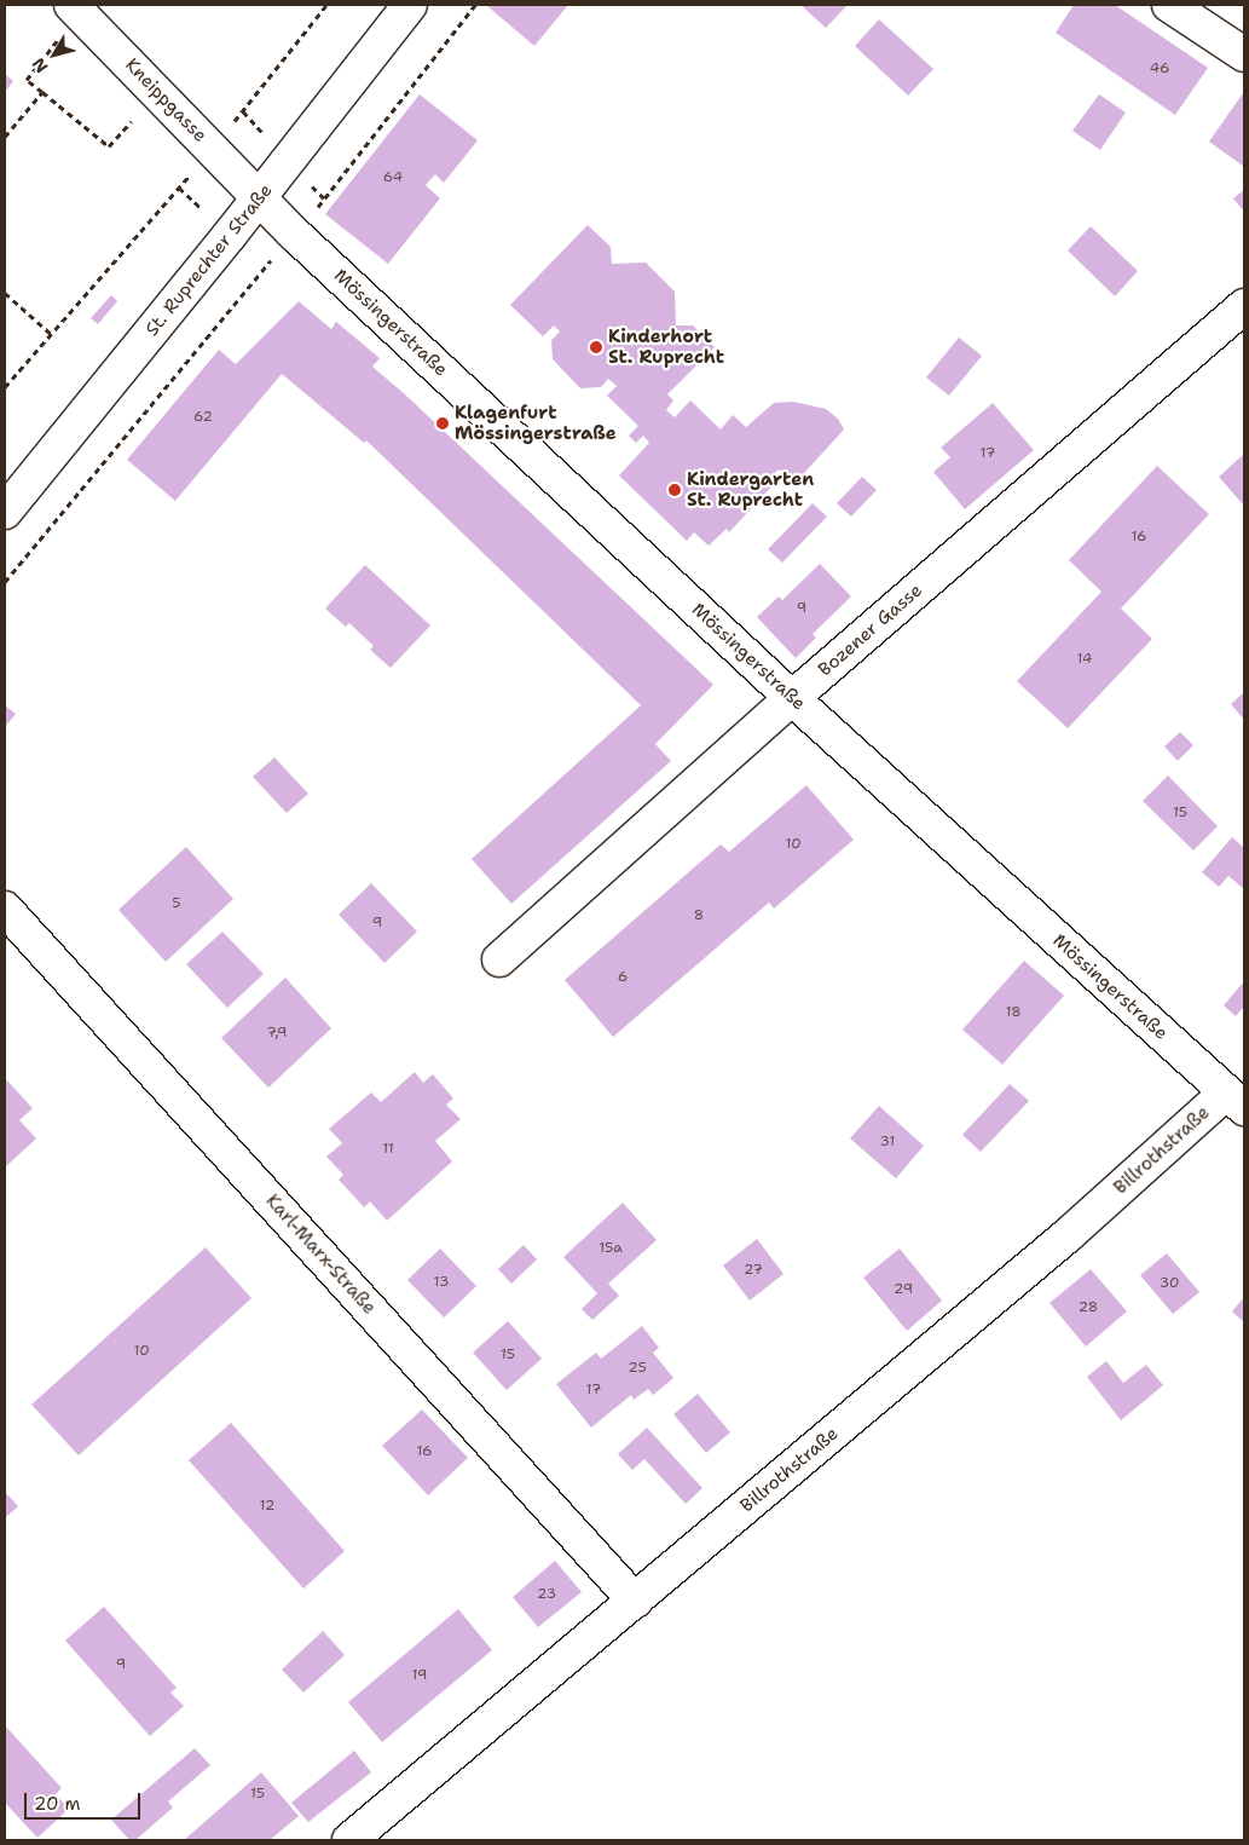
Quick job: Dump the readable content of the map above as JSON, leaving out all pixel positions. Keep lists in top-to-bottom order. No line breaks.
{"streets":{"street":["Kneippgasse","St. Ruprechter Straße","Mössingerstraße","Bozener Gasse","Billrothstraße","Karl-Marx-Straße"]},"crossings":[["Kneippgasse","St. Ruprechter Straße"],["Kneippgasse","Mössingerstraße"],["St. Ruprechter Straße","Mössingerstraße"],["Mössingerstraße","Bozener Gasse"],["Mössingerstraße","Billrothstraße"],["Billrothstraße","Karl-Marx-Straße"]],"places":["Kinderhort St. Ruprecht","Klagenfurt Mössingerstraße","Kindergarten St. Ruprecht"],"house_numbers":["46","64","62","17","16","9","14","15","10","5","8","9","6","18","7,9","31","11","15a","27","13","30","29","28","10","15","25","17","16","12","23","9","19","15"],"scale_bar":"20 m","north":"bottom left"}
